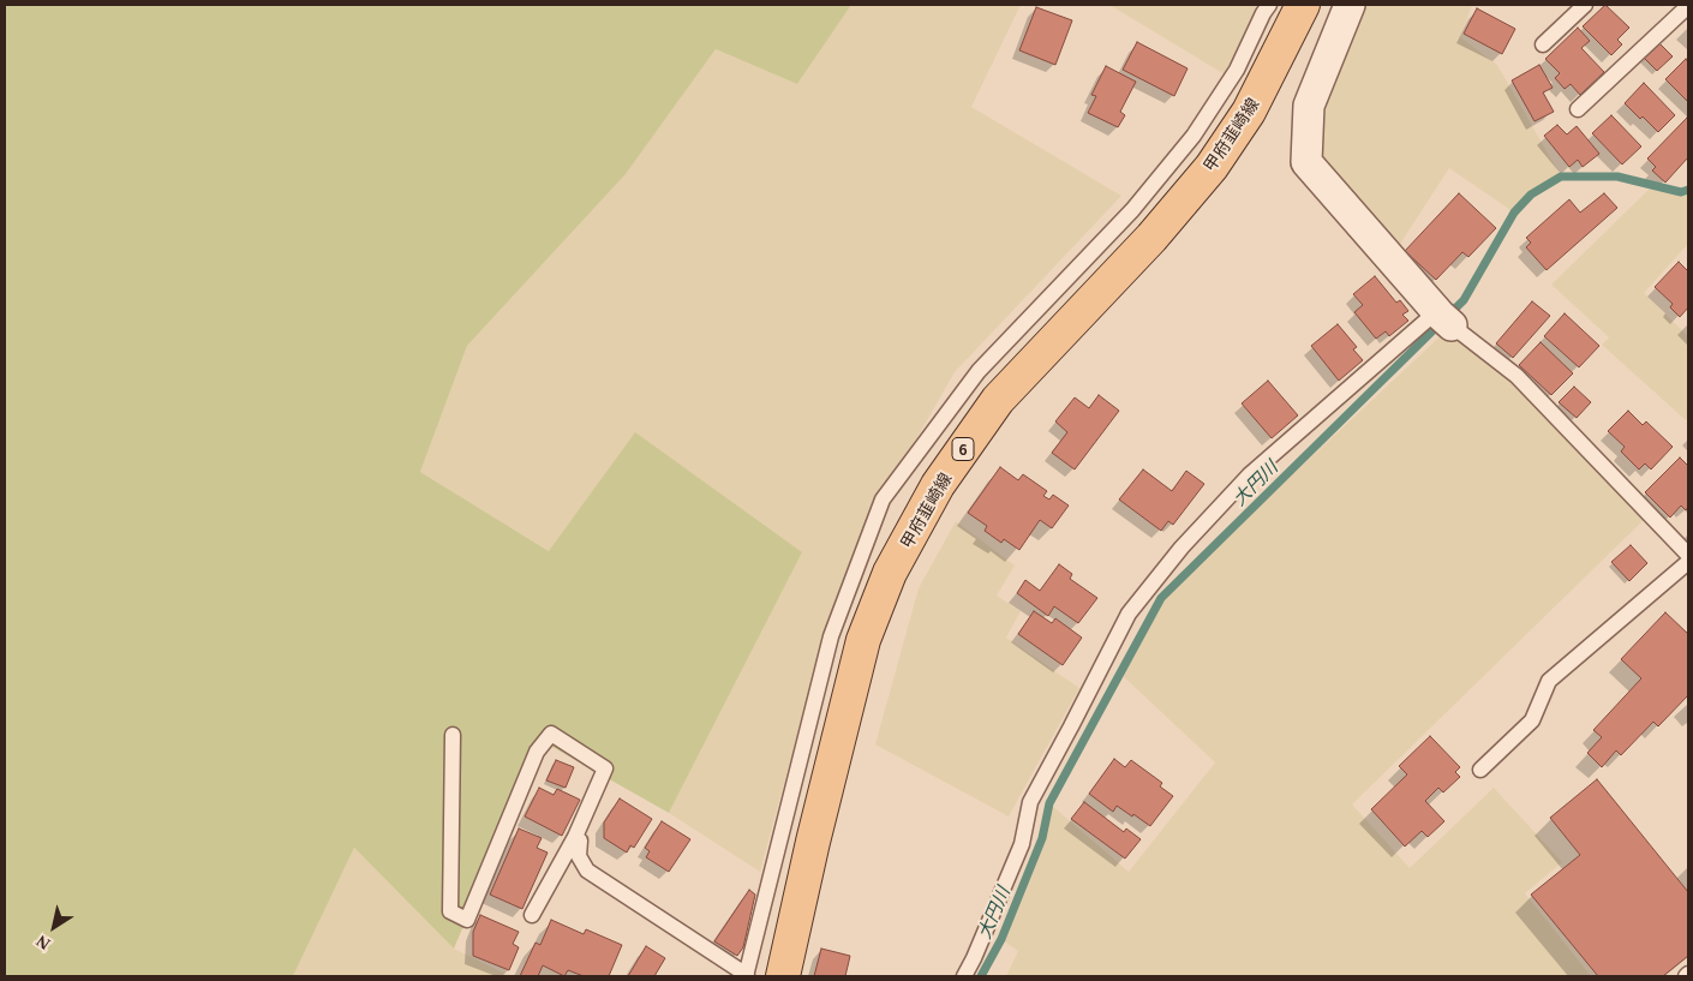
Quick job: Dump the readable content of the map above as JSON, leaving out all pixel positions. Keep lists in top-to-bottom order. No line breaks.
{"streets":{"main road":["甲府韮崎線","6"]},"water":["大円川"],"north":"bottom left"}
